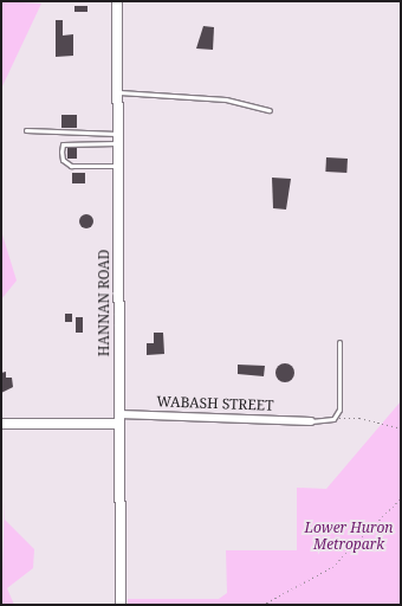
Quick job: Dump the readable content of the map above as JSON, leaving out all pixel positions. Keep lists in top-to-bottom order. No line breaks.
{"streets":{"street":["HANNAN ROAD","WABASH STREET"]},"crossings":[["HANNAN ROAD","WABASH STREET"]],"parks":["Lower Huron Metropark"]}
